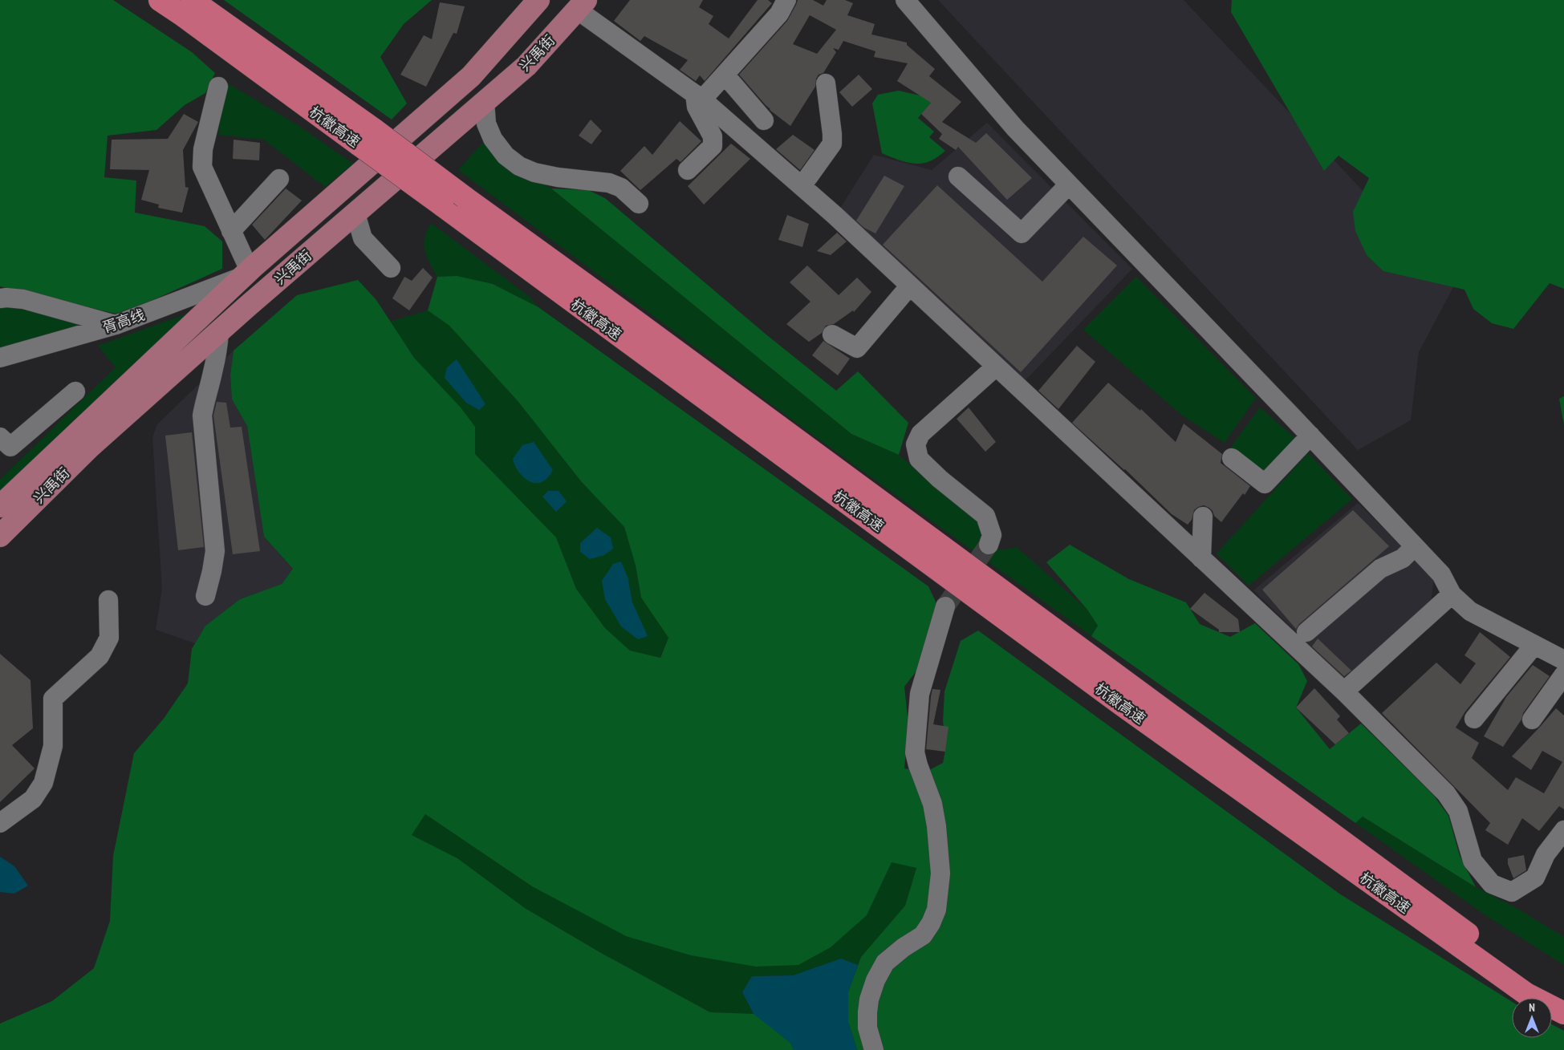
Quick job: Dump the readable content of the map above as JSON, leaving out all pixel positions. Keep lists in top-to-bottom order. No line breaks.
{"streets":{"highway":["杭徽高速"],"main road":["兴禹街"],"street":["胥高线"]},"crossings":[["兴禹街","胥高线"]],"north":"top"}
